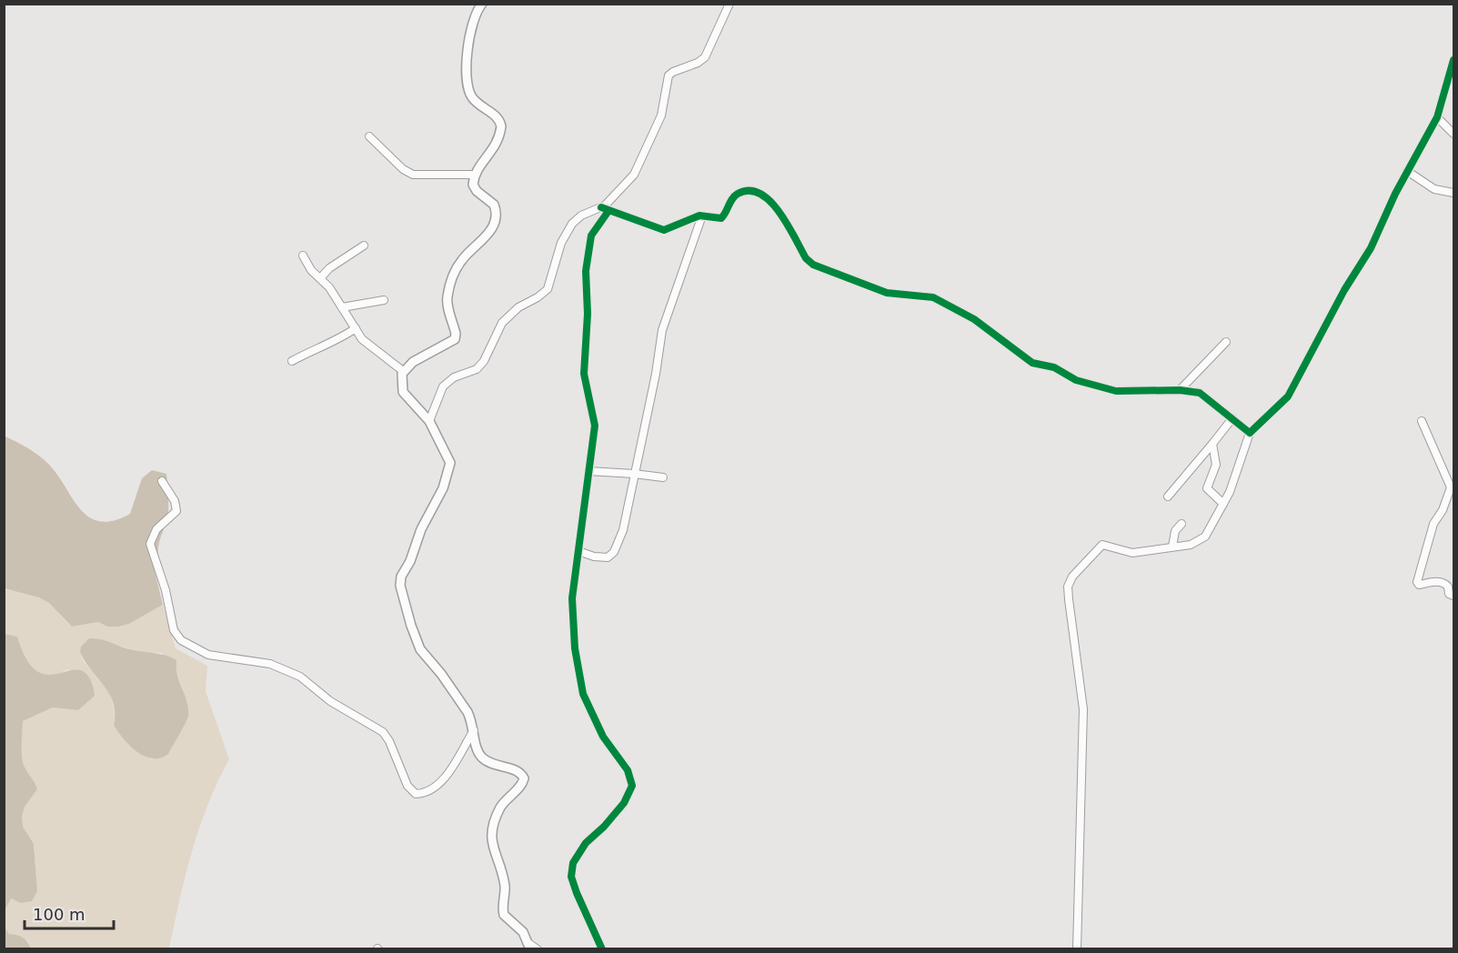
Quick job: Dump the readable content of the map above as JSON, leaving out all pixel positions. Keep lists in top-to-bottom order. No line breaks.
{"scale_bar":"100 m"}
